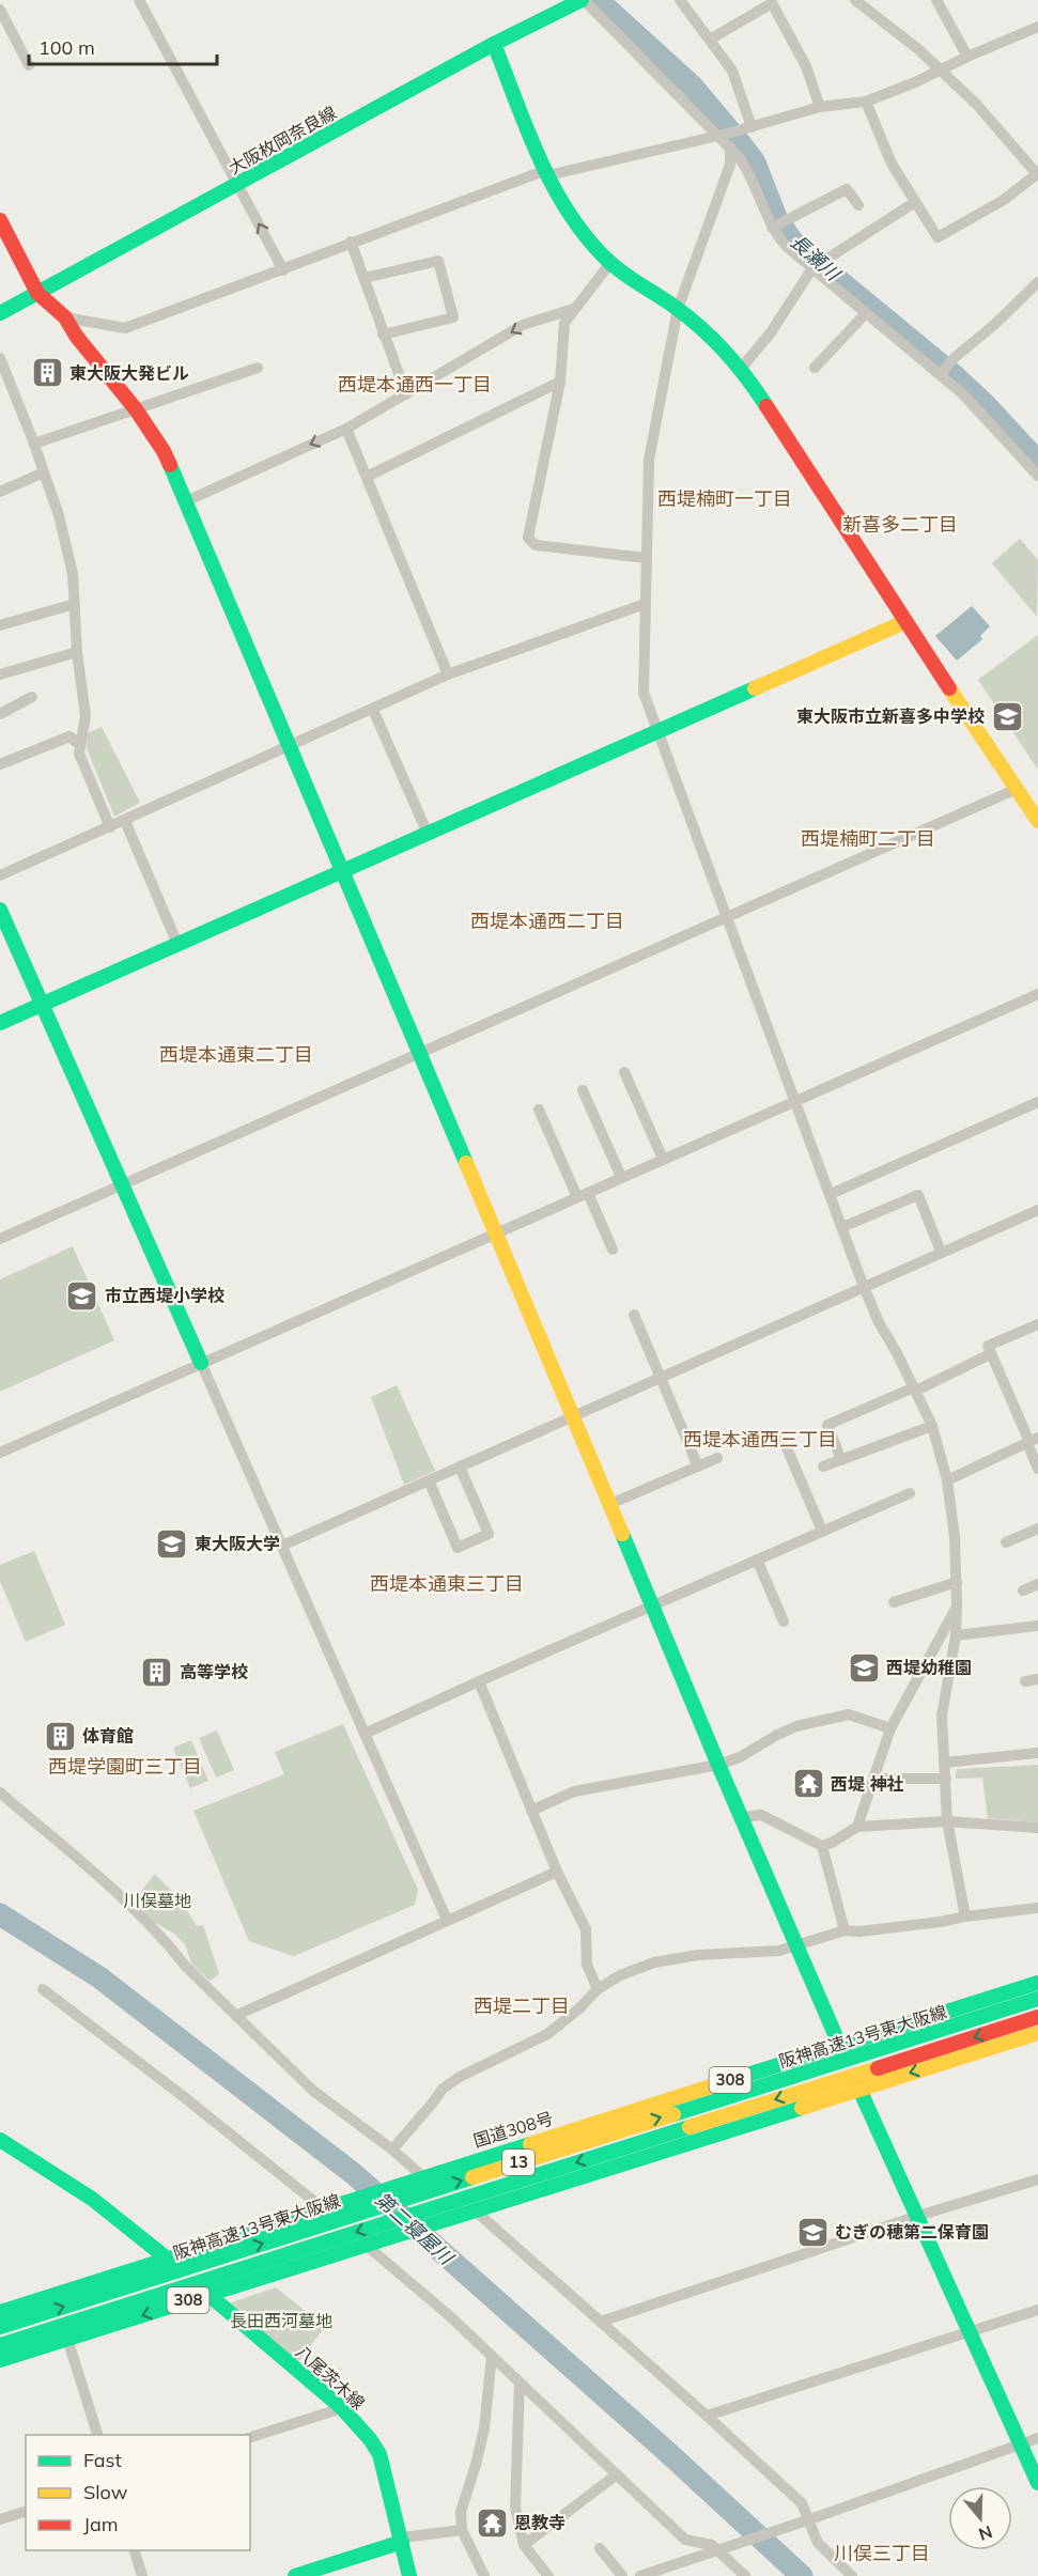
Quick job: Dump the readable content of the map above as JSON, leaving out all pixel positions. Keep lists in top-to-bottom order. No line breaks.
{"streets":{"main road":["大阪枚岡奈良線","阪神高速13号東大阪線","308","国道308号","13","八尾茨木線"]},"crossings":[["308","八尾茨木線"],["国道308号","八尾茨木線"]],"districts":["西堤本通西一丁目","西堤楠町一丁目","新喜多二丁目","西堤楠町二丁目","西堤本通西二丁目","西堤本通東二丁目","西堤本通西三丁目","西堤本通東三丁目","西堤学園町三丁目","西堤二丁目","川俣三丁目"],"water":["長瀬川","第二寝屋川"],"parks":["川俣墓地","長田西河墓地"],"places":{"building":["東大阪大発ビル","高等学校","体育館"],"school or university":["東大阪市立新喜多中学校","市立西堤小学校","東大阪大学","西堤幼稚園","むぎの穂第二保育園"],"temple":["西堤 神社","恩教寺"]},"legend":["Fast","Slow","Jam"],"scale_bar":"100 m","north":"bottom"}
